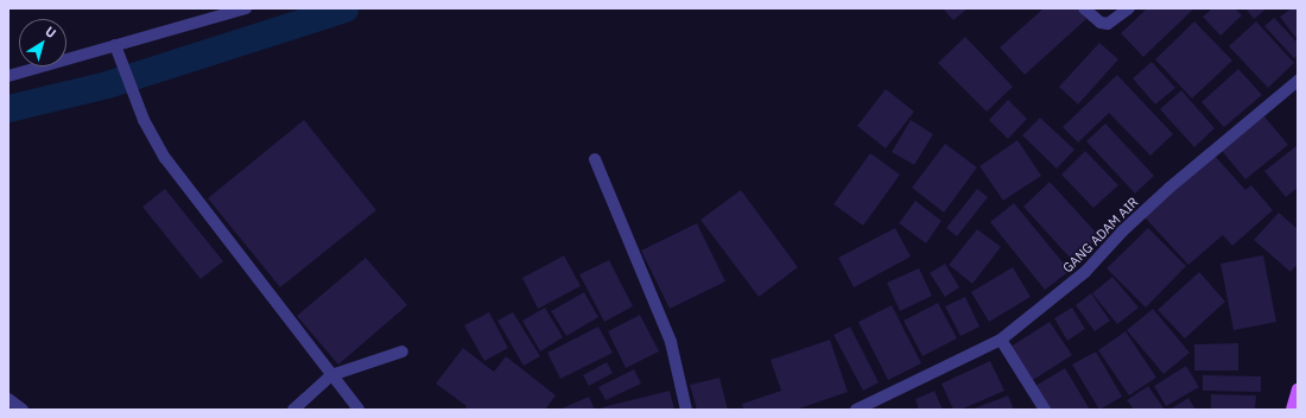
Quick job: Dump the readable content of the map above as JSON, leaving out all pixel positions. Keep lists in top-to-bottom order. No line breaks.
{"streets":{"street":["GANG ADAM AIR"]},"north":"top right"}
